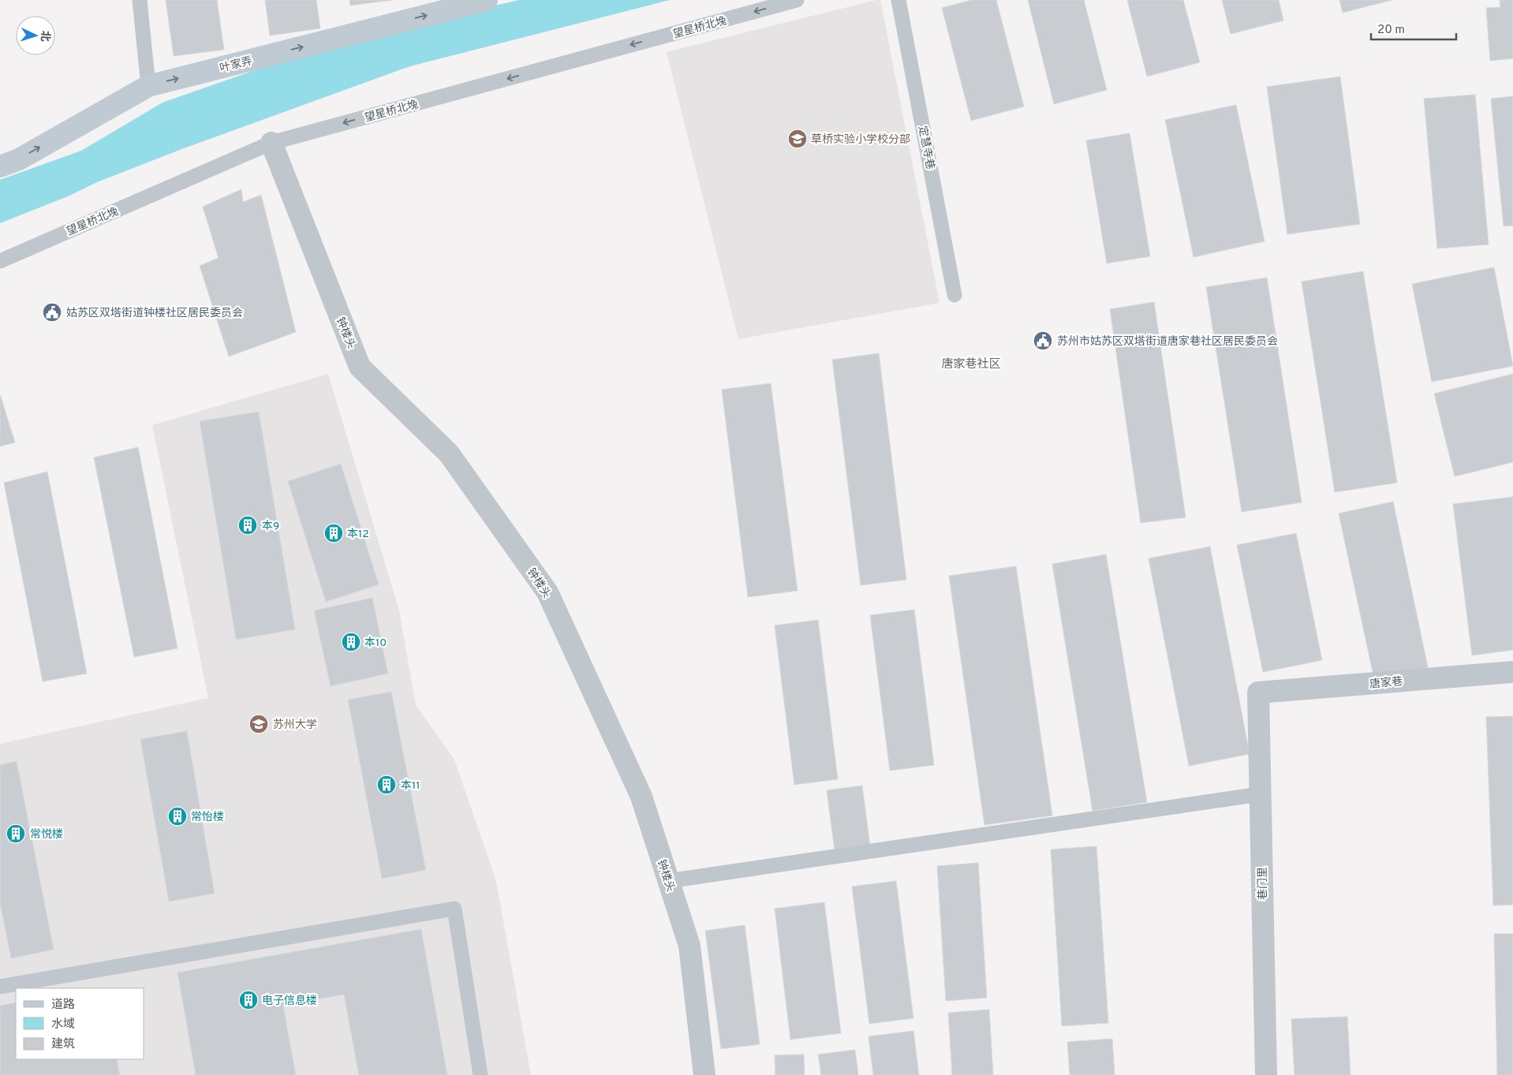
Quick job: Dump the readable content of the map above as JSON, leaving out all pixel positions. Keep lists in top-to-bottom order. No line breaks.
{"streets":{"street":["叶家弄","钟楼头","唐家巷","巷门里"],"lane":["望星桥北堍","定慧寺巷"]},"crossings":[["望星桥北堍","钟楼头"],["唐家巷","巷门里"]],"one_way":["望星桥北堍","叶家弄"],"districts":["唐家巷社区"],"places":{"school or university":["草桥实验小学校分部","苏州大学"],"public building":["姑苏区双塔街道钟楼社区居民委员会","苏州市姑苏区双塔街道唐家巷社区居民委员会"],"building":["本9","本12","本10","本11","常怡楼","常悦楼","电子信息楼"]},"legend":["道路","水域","建筑"],"scale_bar":"20 m","north":"right"}
